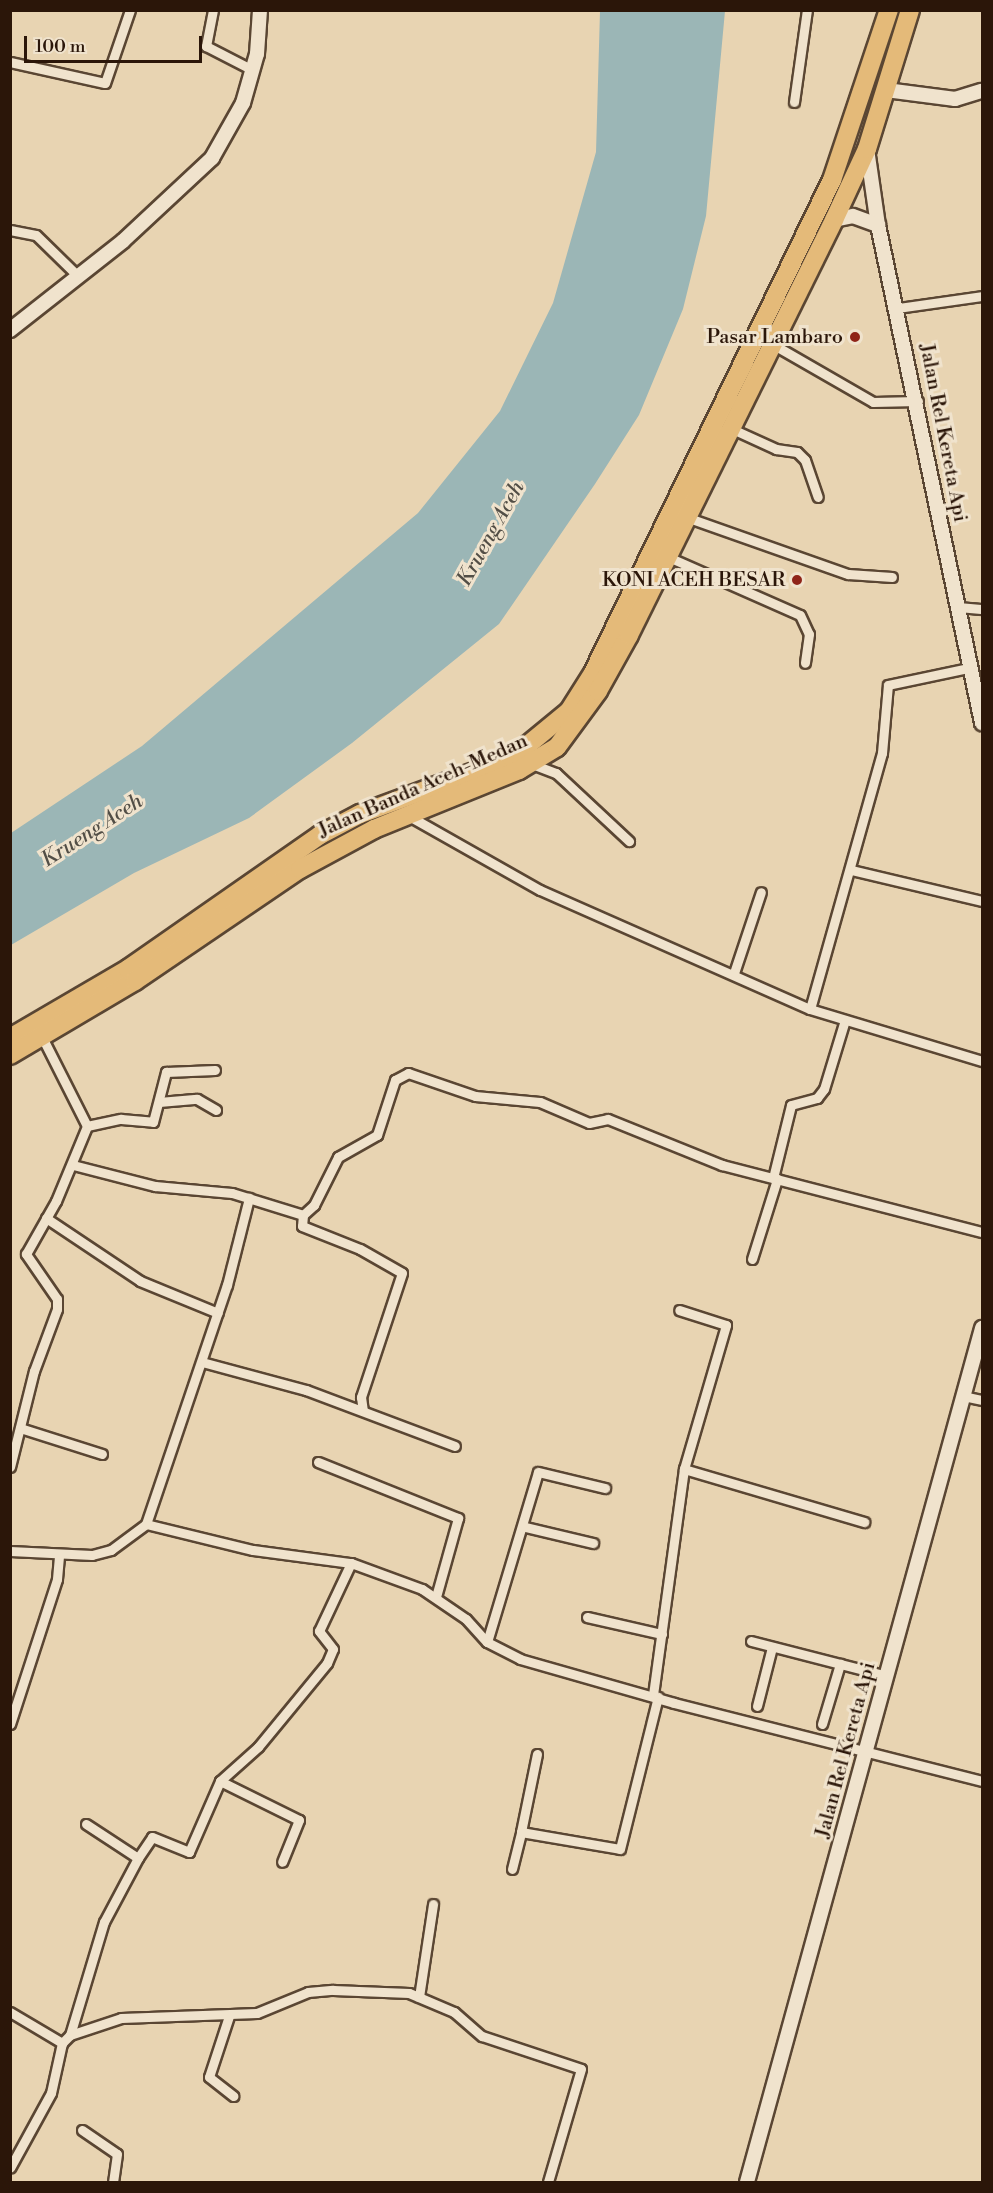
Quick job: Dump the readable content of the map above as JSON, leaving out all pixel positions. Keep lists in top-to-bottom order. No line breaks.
{"streets":{"highway":["Jalan Banda Aceh-Medan"],"main road":["Jalan Rel Kereta Api"]},"crossings":[["Jalan Rel Kereta Api","Jalan Banda Aceh-Medan"]],"water":["Krueng Aceh"],"places":["Pasar Lambaro","KONI ACEH BESAR"],"scale_bar":"100 m"}
